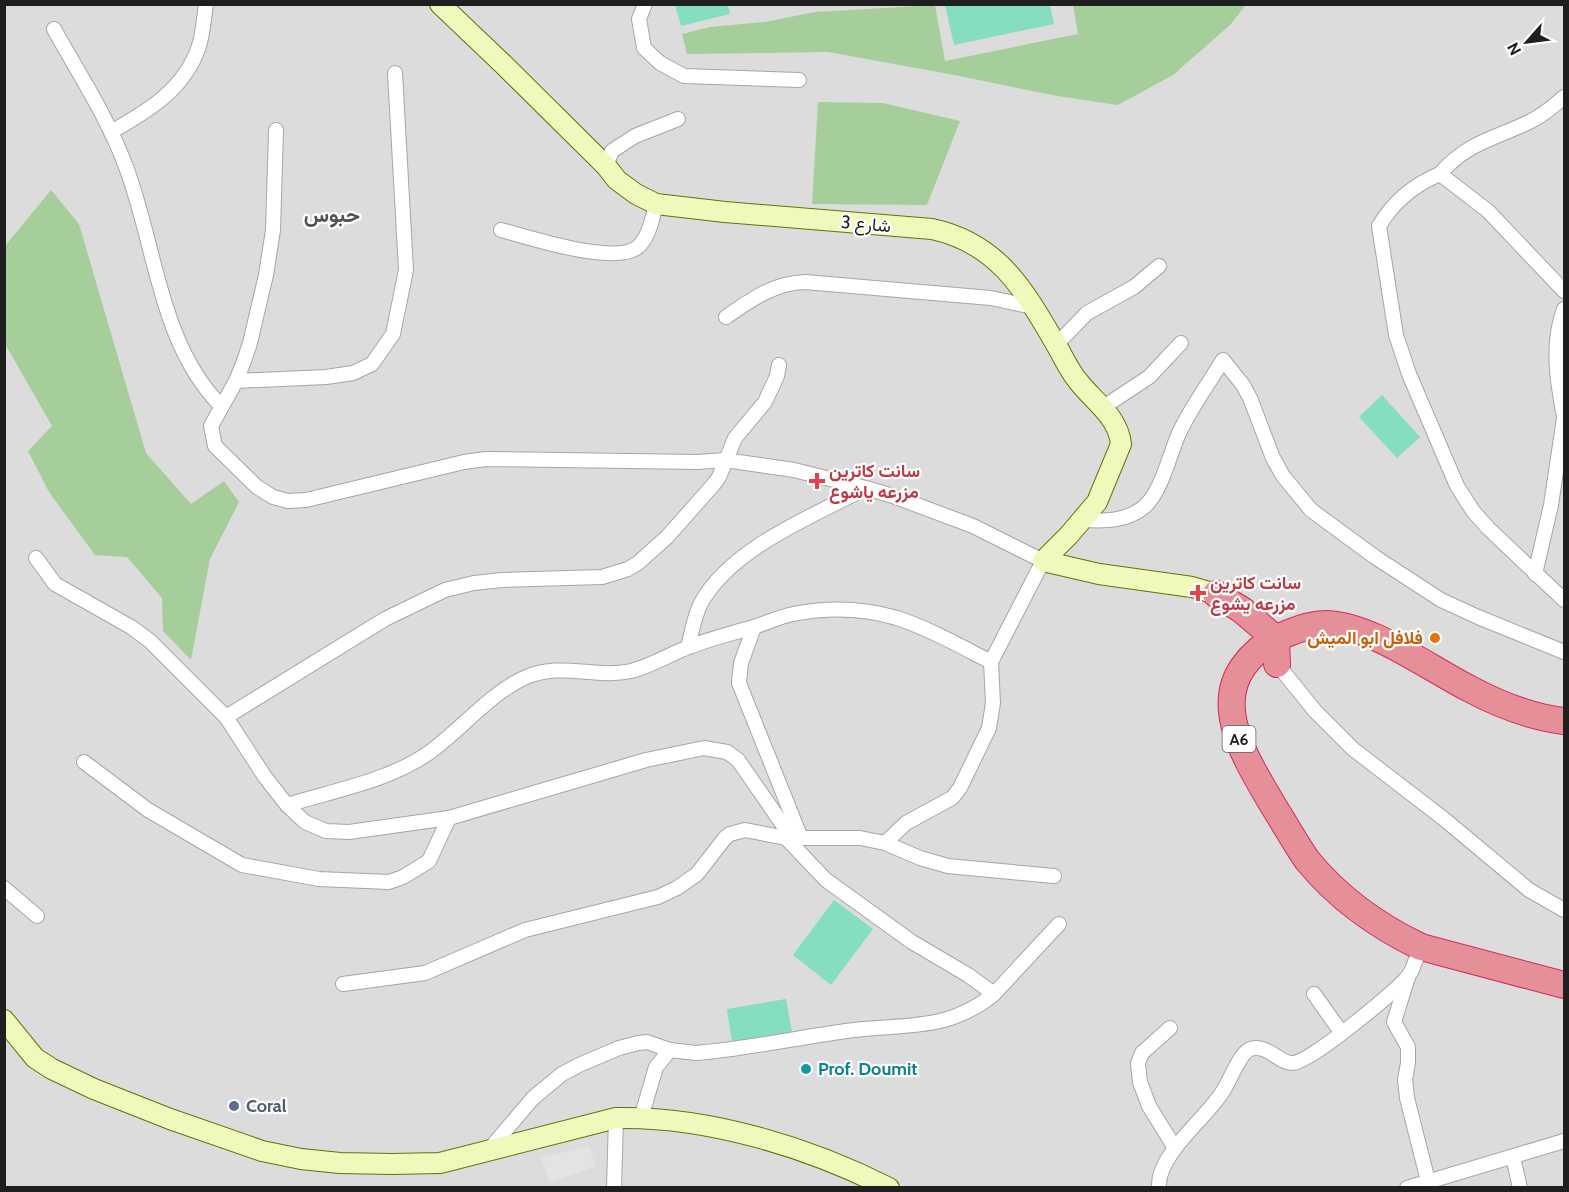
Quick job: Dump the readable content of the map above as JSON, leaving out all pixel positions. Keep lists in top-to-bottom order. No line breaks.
{"streets":{"highway":["A6"],"street":["شارع 3"]},"districts":["حبوس"],"places":{"health":["سانت كاترين مزرعه ياشوع","سانت كاترين مزرعه يشوع"],"other":["فلافل ابو الميش","Prof. Doumit","Coral"]},"north":"bottom left"}
